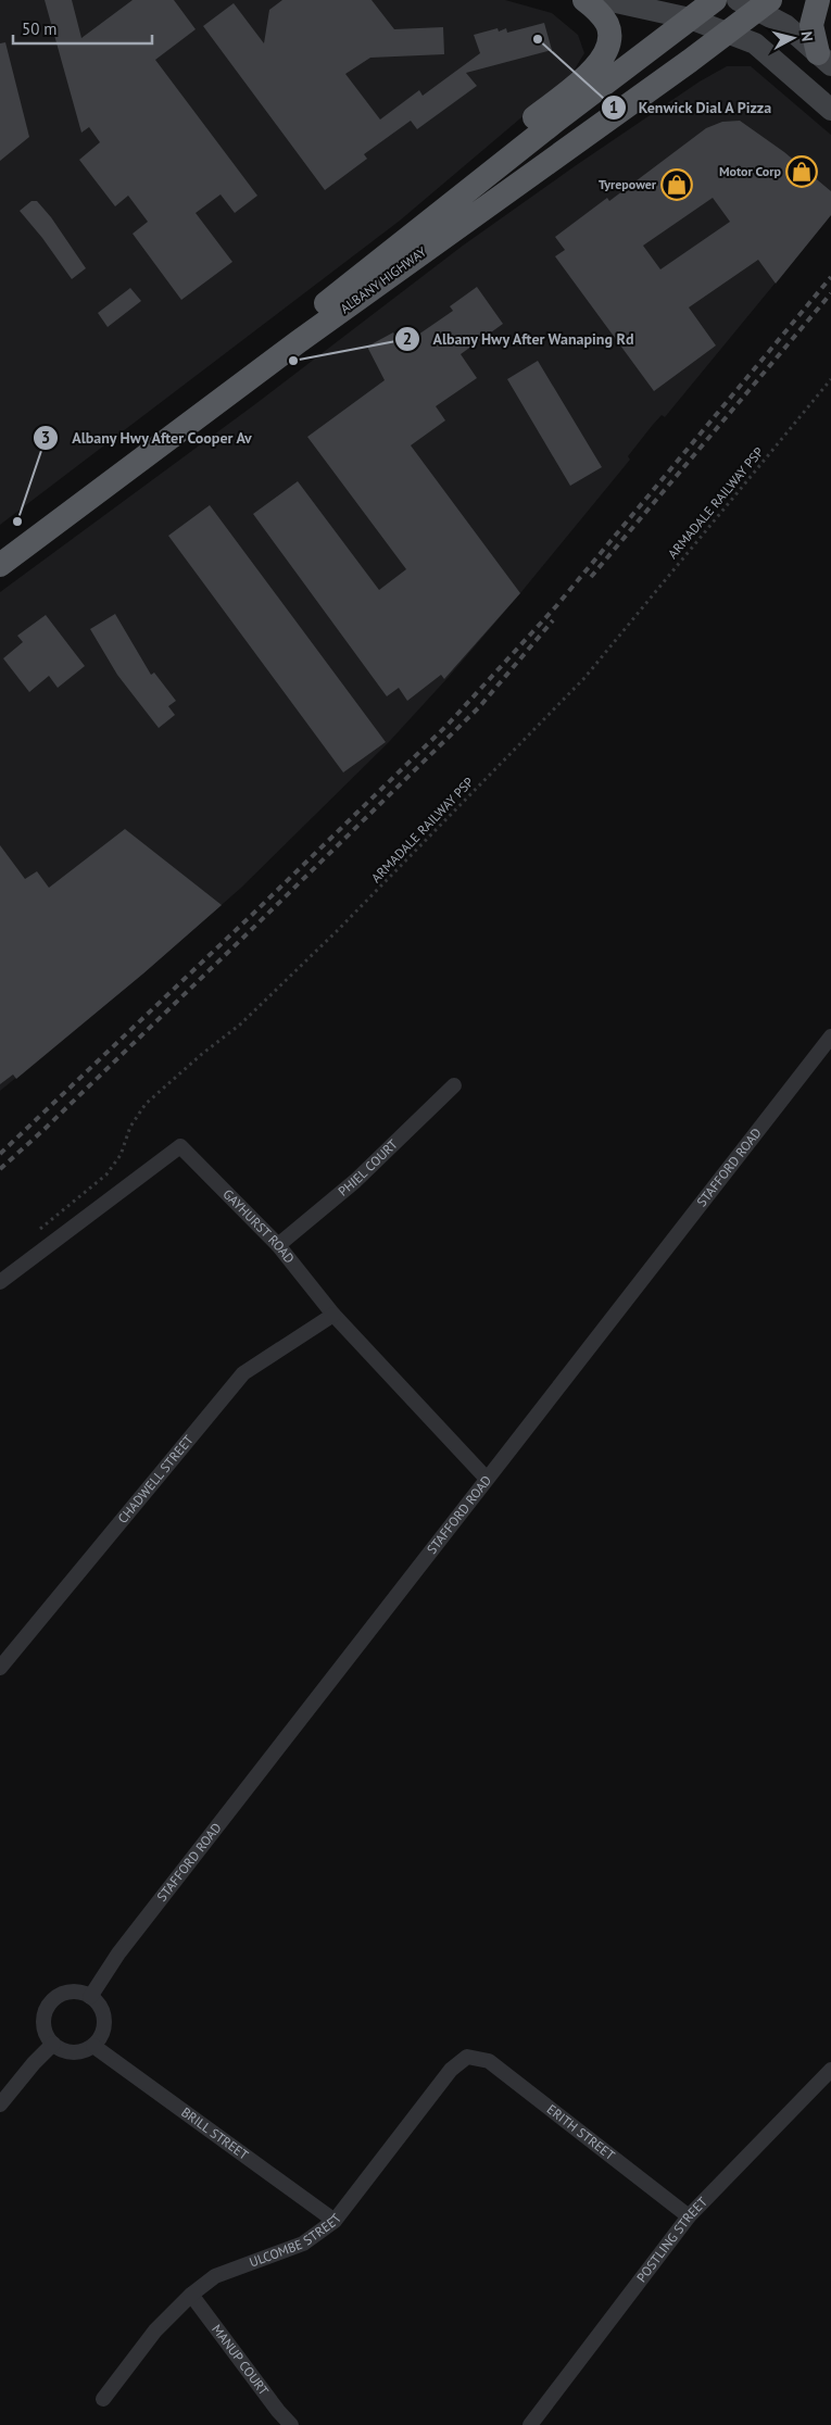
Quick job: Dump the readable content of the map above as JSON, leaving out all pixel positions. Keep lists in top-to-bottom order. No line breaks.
{"streets":{"highway":["ALBANY HIGHWAY"],"street":["PHIEL COURT","STAFFORD ROAD","GAYHURST ROAD","CHADWELL STREET","ERITH STREET","BRILL STREET","ULCOMBE STREET","POSTLING STREET","MANUP COURT"],"path":["ARMADALE RAILWAY PSP"]},"crossings":[["PHIEL COURT","GAYHURST ROAD"],["STAFFORD ROAD","GAYHURST ROAD"],["STAFFORD ROAD","BRILL STREET"],["GAYHURST ROAD","CHADWELL STREET"],["ERITH STREET","ULCOMBE STREET"],["ERITH STREET","POSTLING STREET"],["BRILL STREET","ULCOMBE STREET"],["ULCOMBE STREET","MANUP COURT"]],"places":{"other":["Kenwick Dial A Pizza","Albany Hwy After Wanaping Rd","Albany Hwy After Cooper Av"],"shop":["Motor Corp","Tyrepower"]},"scale_bar":"50 m","north":"right"}
